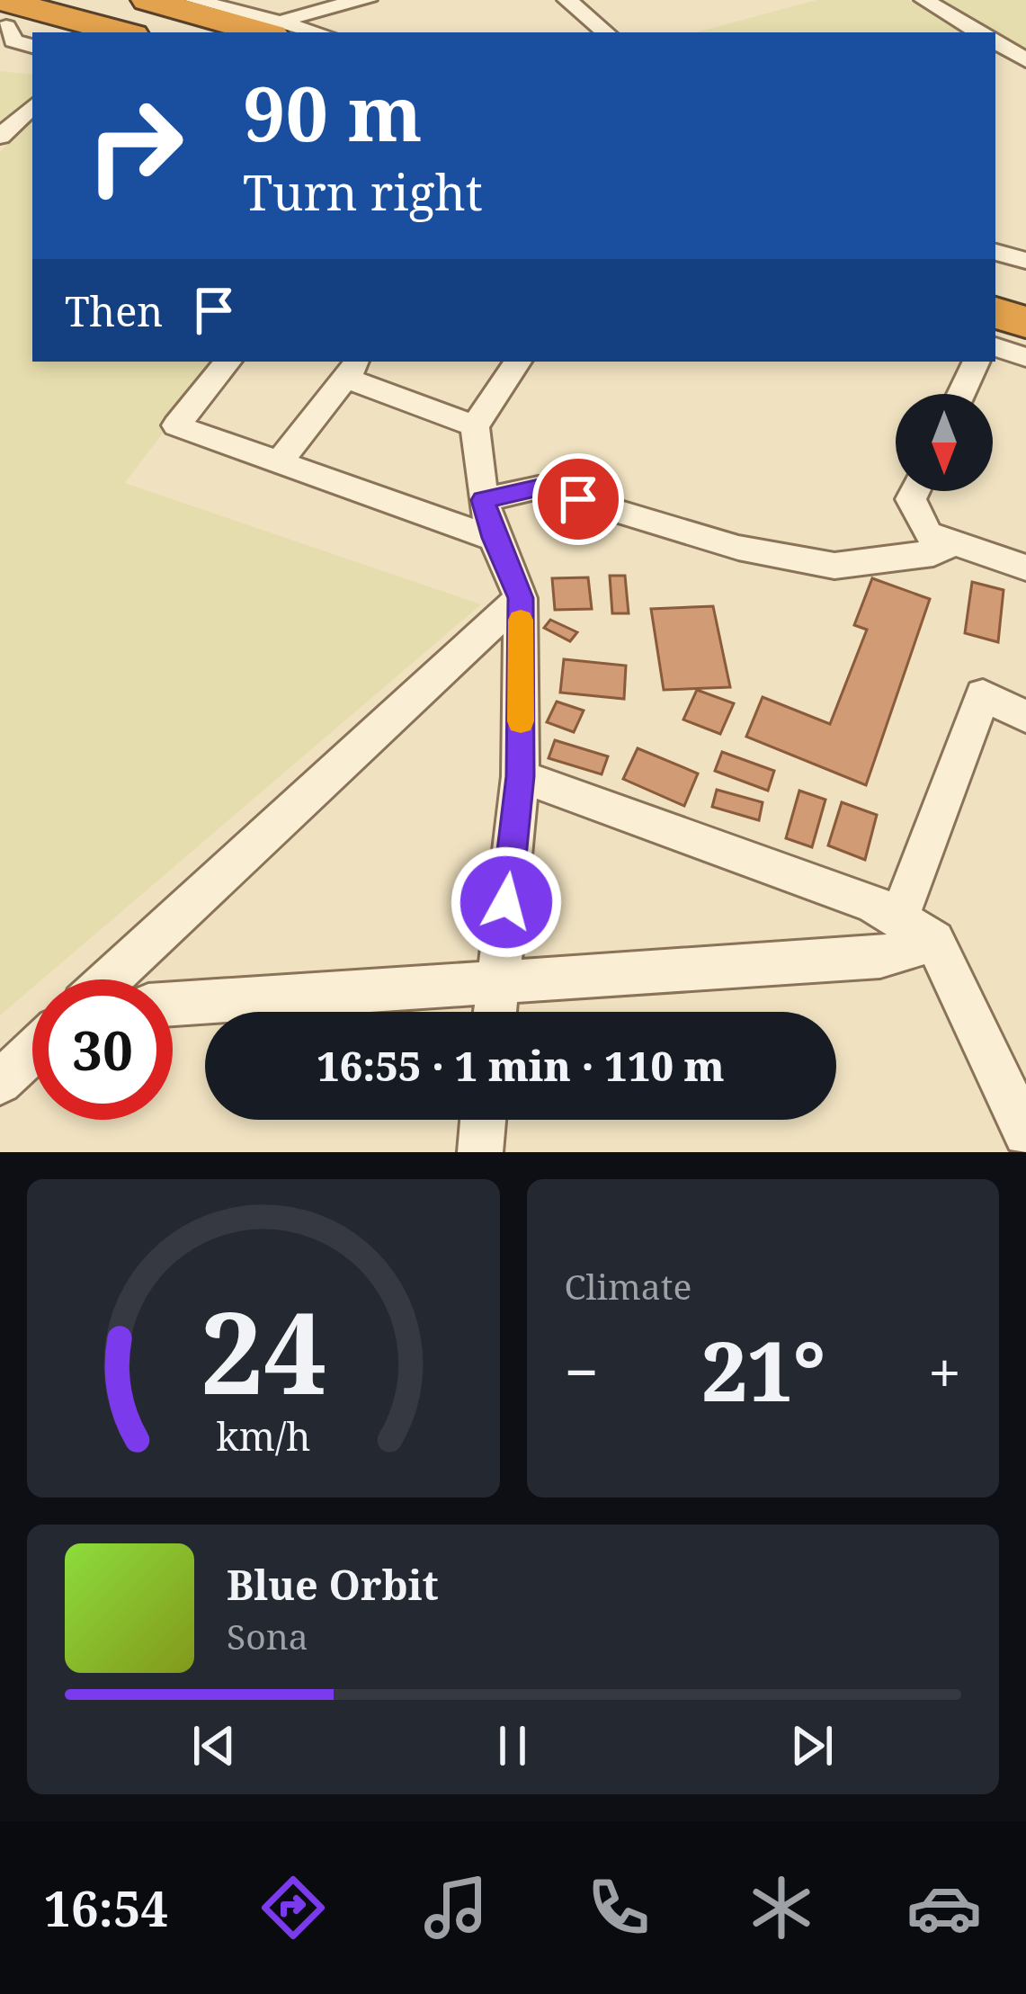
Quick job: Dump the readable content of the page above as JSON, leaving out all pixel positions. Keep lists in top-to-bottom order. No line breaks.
{"north":"bottom","page":{"turn":["90 m","Turn right"],"then":"Then","limit":"30","trip":"16:55 · 1 min · 110 m","tile":"Climate","heat":["−","21°","+"],"song":["Blue Orbit","Sona"],"tabs":"16:54","gauge":["24","km/h"]}}
